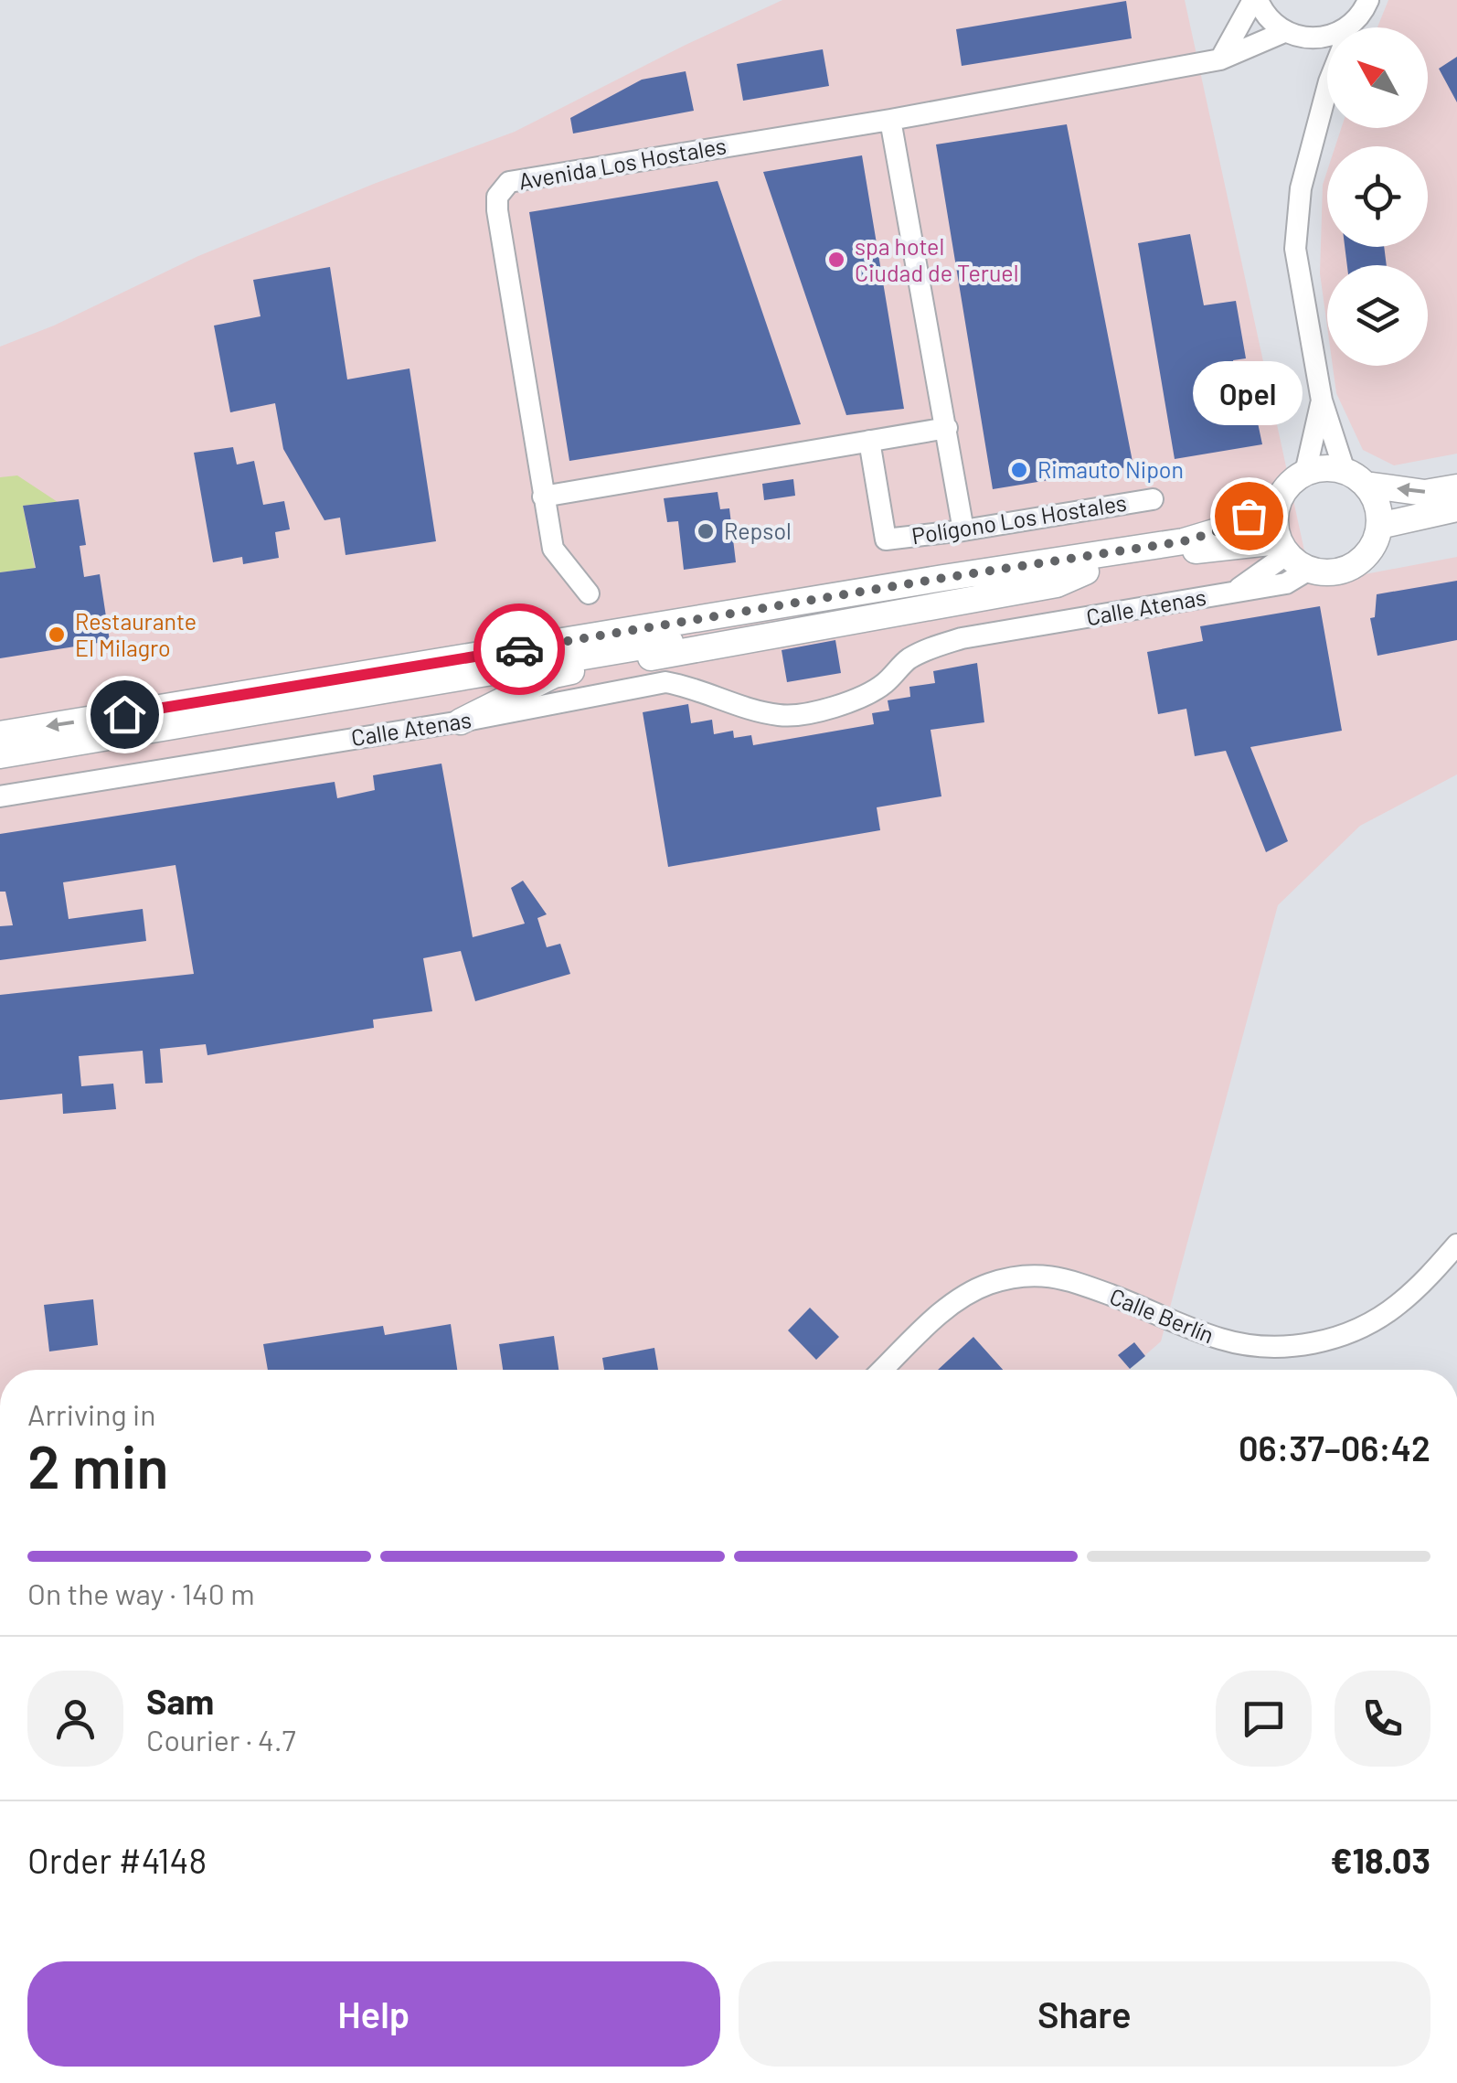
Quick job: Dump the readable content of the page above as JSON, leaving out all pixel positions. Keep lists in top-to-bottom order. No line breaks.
{"streets":{"street":["Avenida Los Hostales","Polígono Los Hostales","Calle Atenas","Calle Berlín"]},"places":["spa hotel Ciudad de Teruel","Rimauto Nipon","Opel","Repsol","Restaurante El Milagro"],"north":"top left","page":{"bubble":"Opel","heading":["2 min","Arriving in","06:37–06:42"],"panel":["Sam","Courier · 4.7","Order #4148","€18.03"],"bar":"On the way · 140 m","buttons":["Help","Share"]}}
